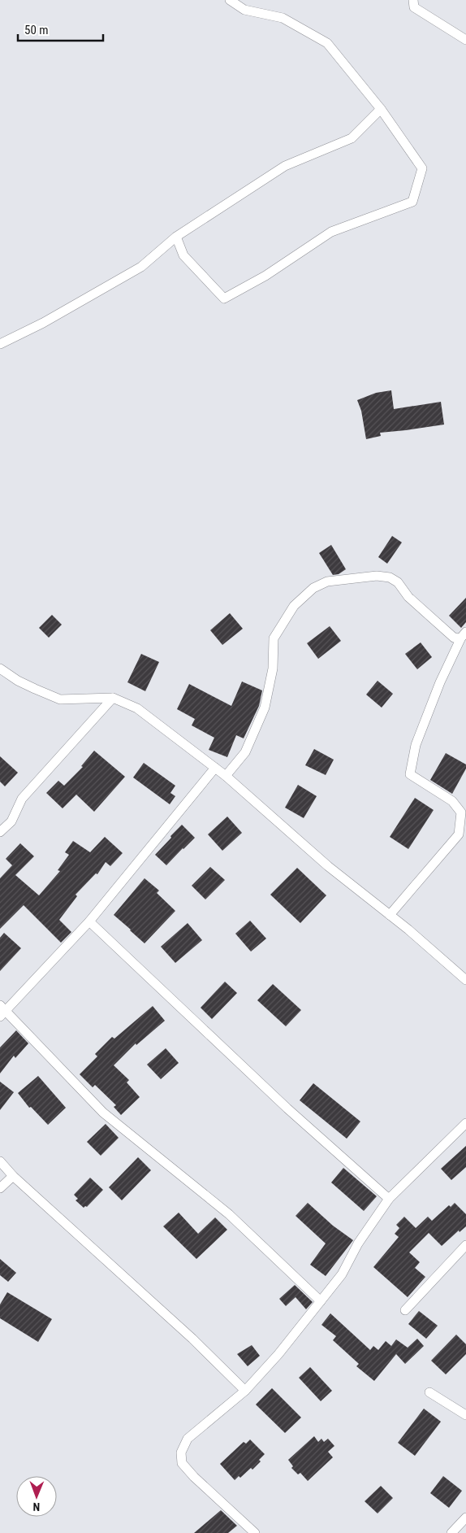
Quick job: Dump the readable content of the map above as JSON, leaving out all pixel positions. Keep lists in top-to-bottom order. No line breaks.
{"scale_bar":"50 m","north":"bottom"}
